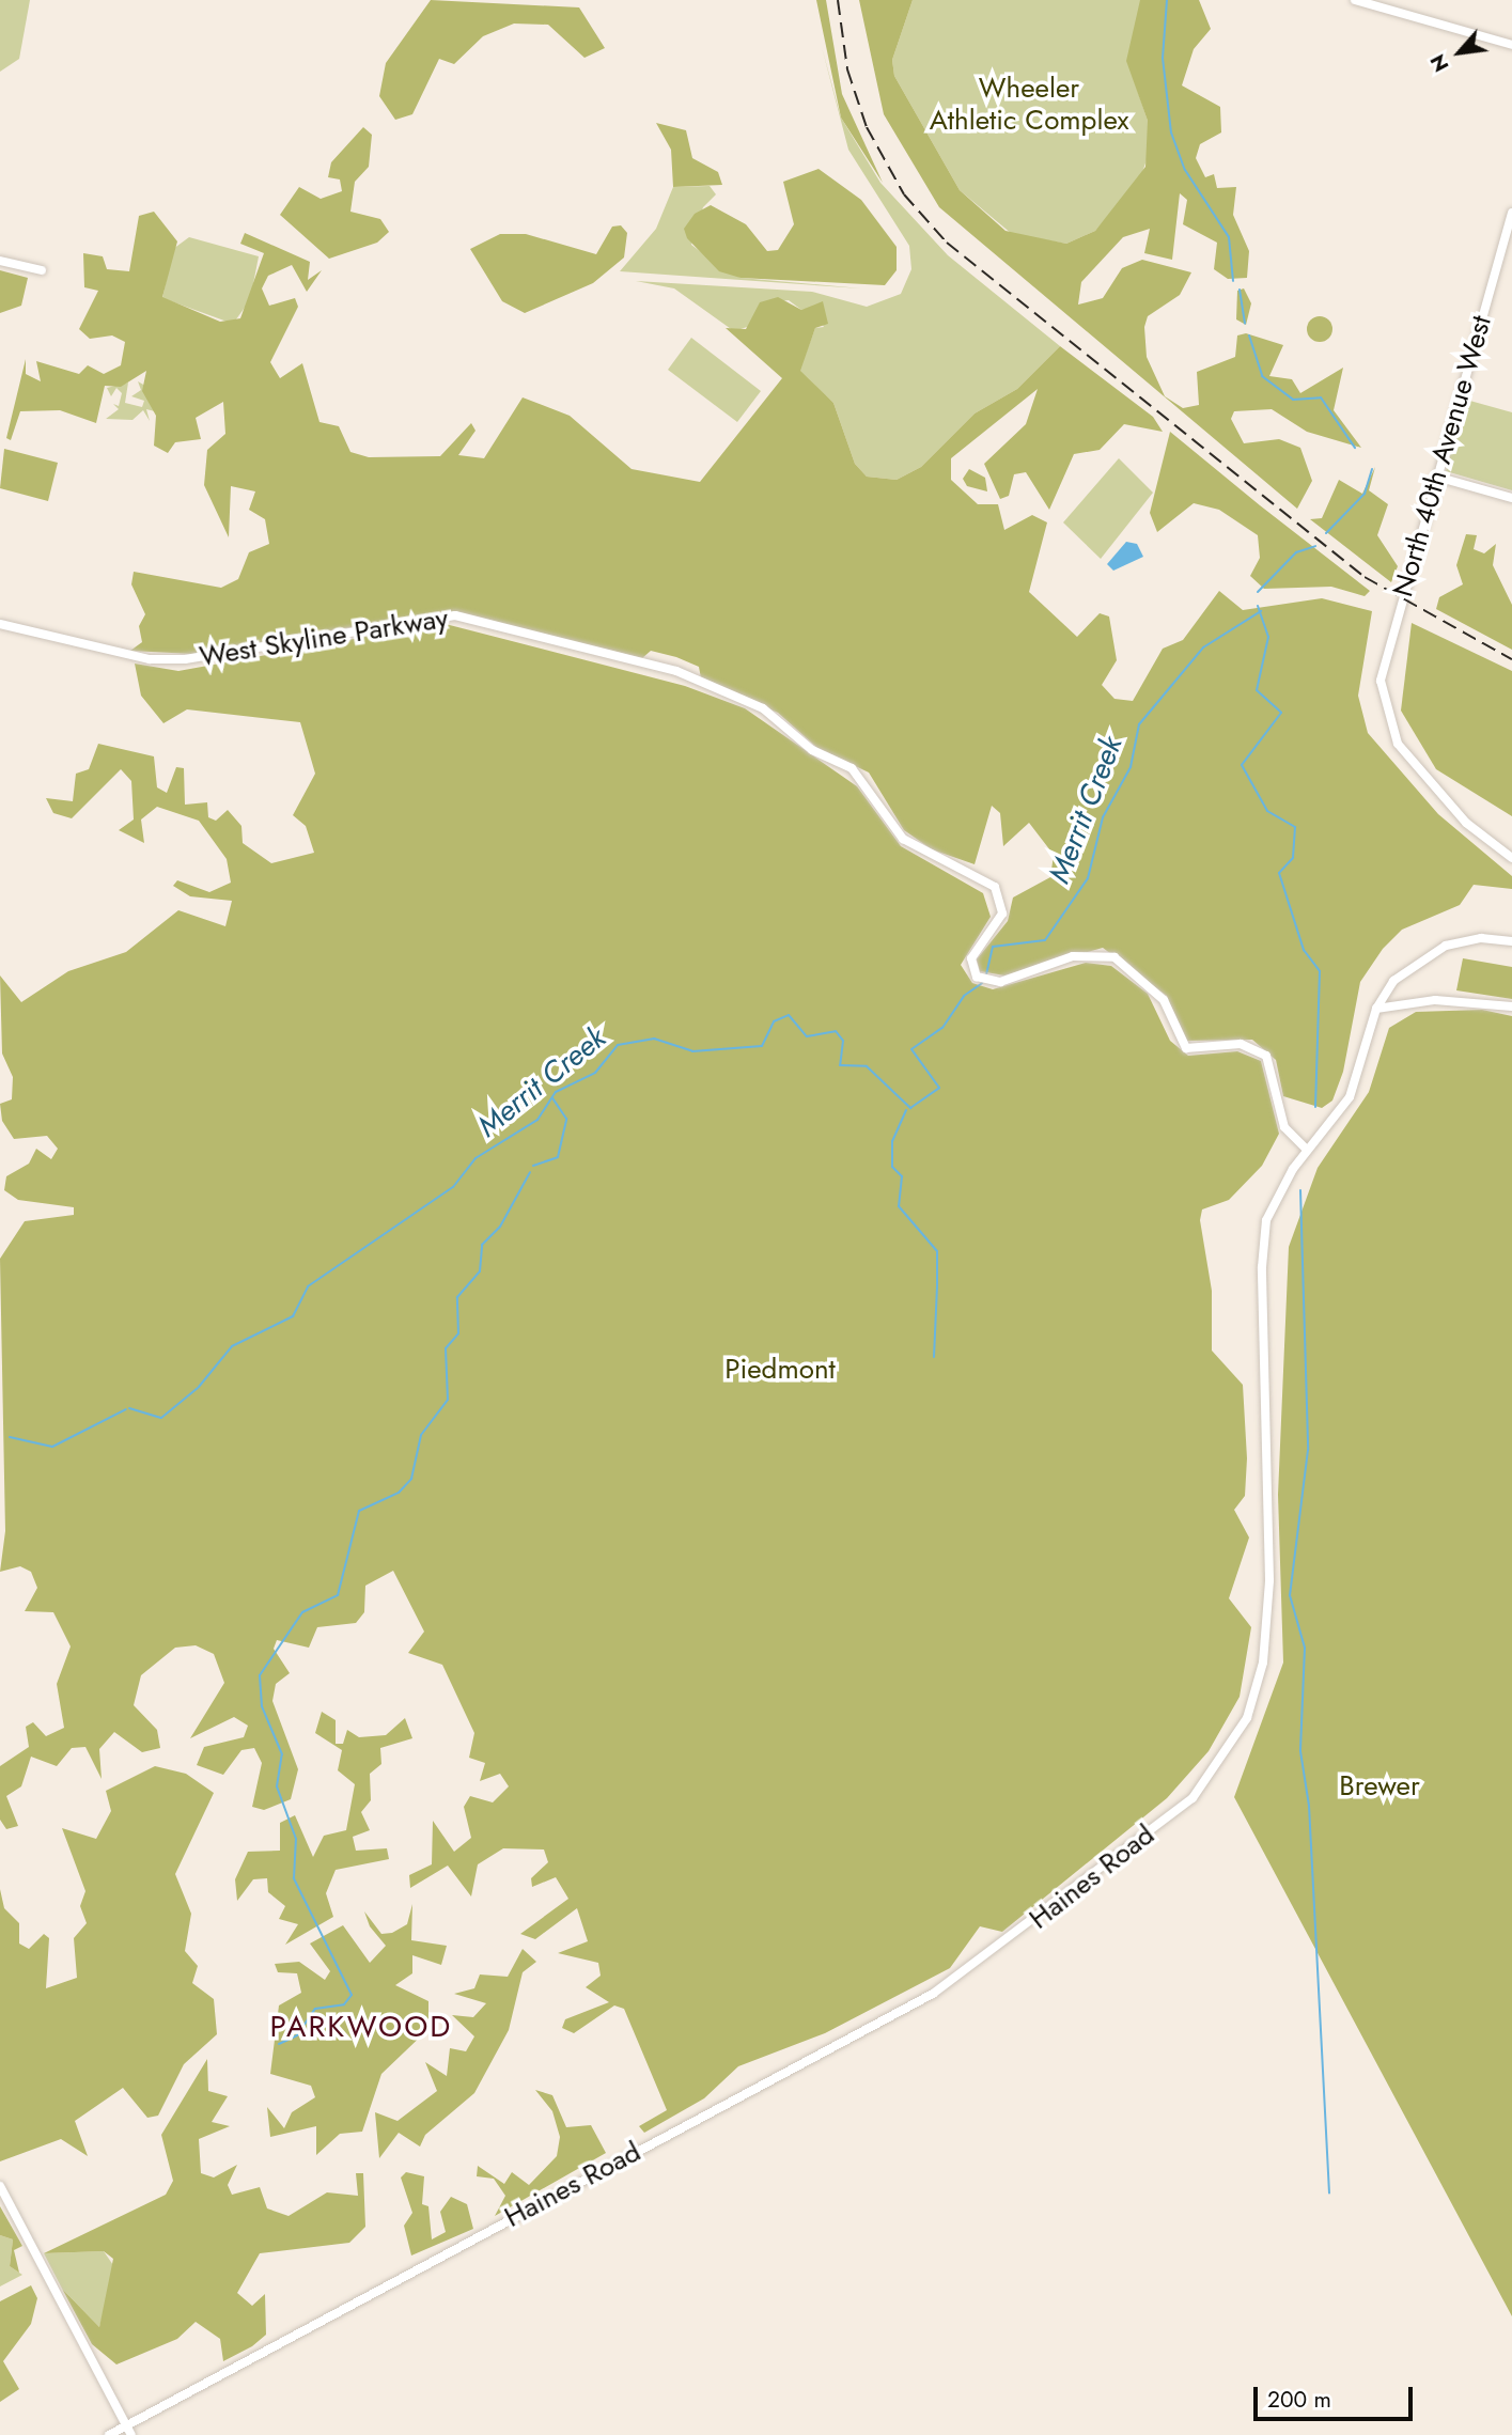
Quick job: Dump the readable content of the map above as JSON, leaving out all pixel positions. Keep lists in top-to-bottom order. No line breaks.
{"streets":{"main road":["North 40th Avenue West","West Skyline Parkway","Haines Road"]},"crossings":[["West Skyline Parkway","Haines Road"]],"districts":["PARKWOOD"],"water":["Merrit Creek"],"parks":["Wheeler Athletic Complex","Piedmont","Brewer"],"scale_bar":"200 m","north":"bottom left"}
